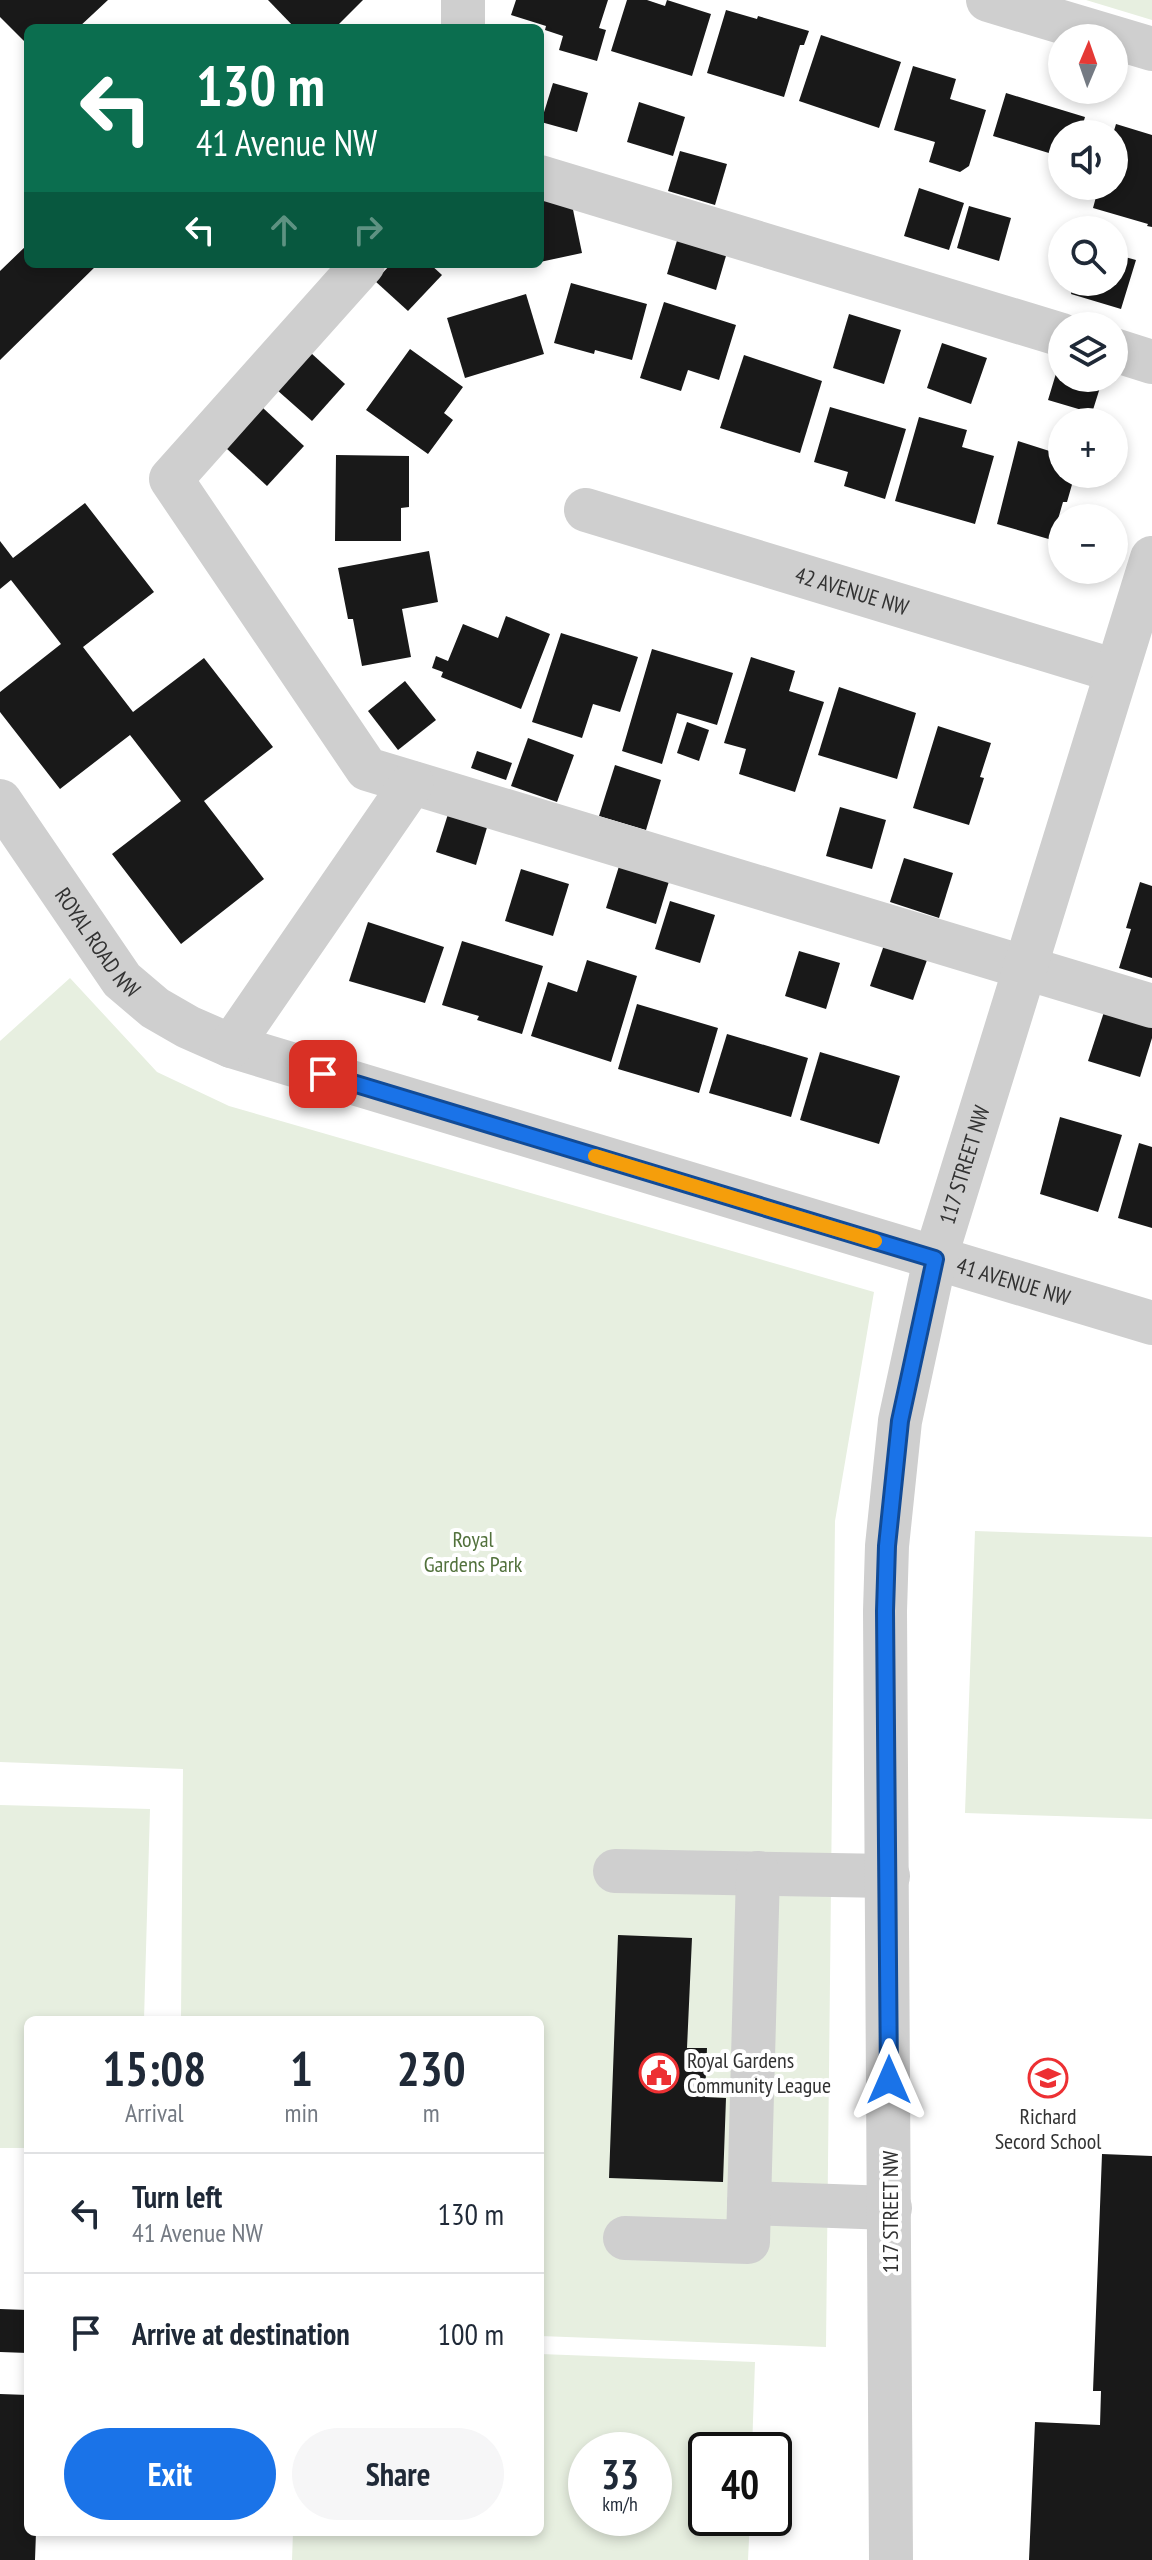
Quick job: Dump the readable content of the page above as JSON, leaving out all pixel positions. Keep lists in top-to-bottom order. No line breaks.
{"streets":{"street":["42 AVENUE NW","ROYAL ROAD NW","117 STREET NW","41 AVENUE NW"]},"crossings":[["42 AVENUE NW","117 STREET NW"],["ROYAL ROAD NW","41 AVENUE NW"],["117 STREET NW","41 AVENUE NW"]],"parks":["Royal Gardens Park"],"places":{"public building":["Royal Gardens Community League"],"school or university":["Richard Secord School"]},"north":"top","page":{"map_buttons":["+","−"],"turn":["130 m","41 Avenue NW"],"eta":["15:08","Arrival","1","min","230","m"],"list":[{"name":"Turn left","note":"41 Avenue NW","value":"130 m"},{"name":"Arrive at destination","value":"100 m"}],"buttons":["Exit","Share"],"speed":"33 km/h","limit":"40"}}
